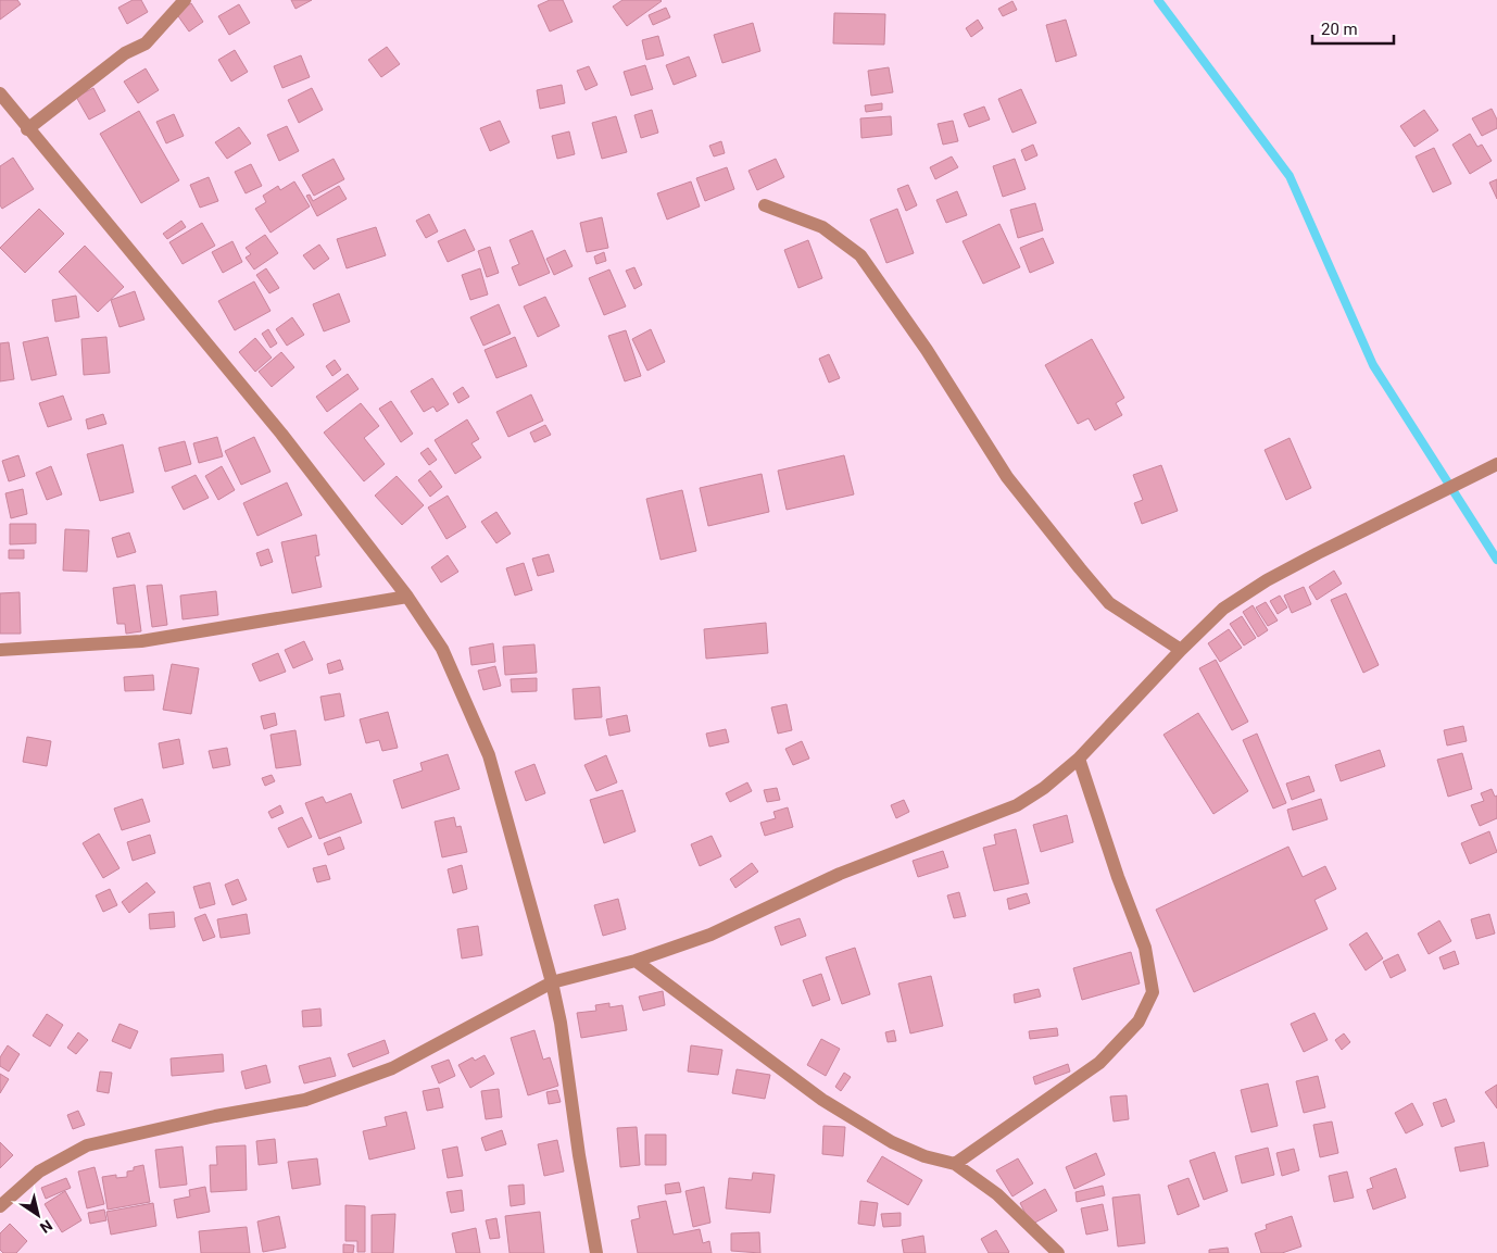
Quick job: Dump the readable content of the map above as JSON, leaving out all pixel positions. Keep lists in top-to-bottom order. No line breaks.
{"scale_bar":"20 m","north":"bottom right"}
